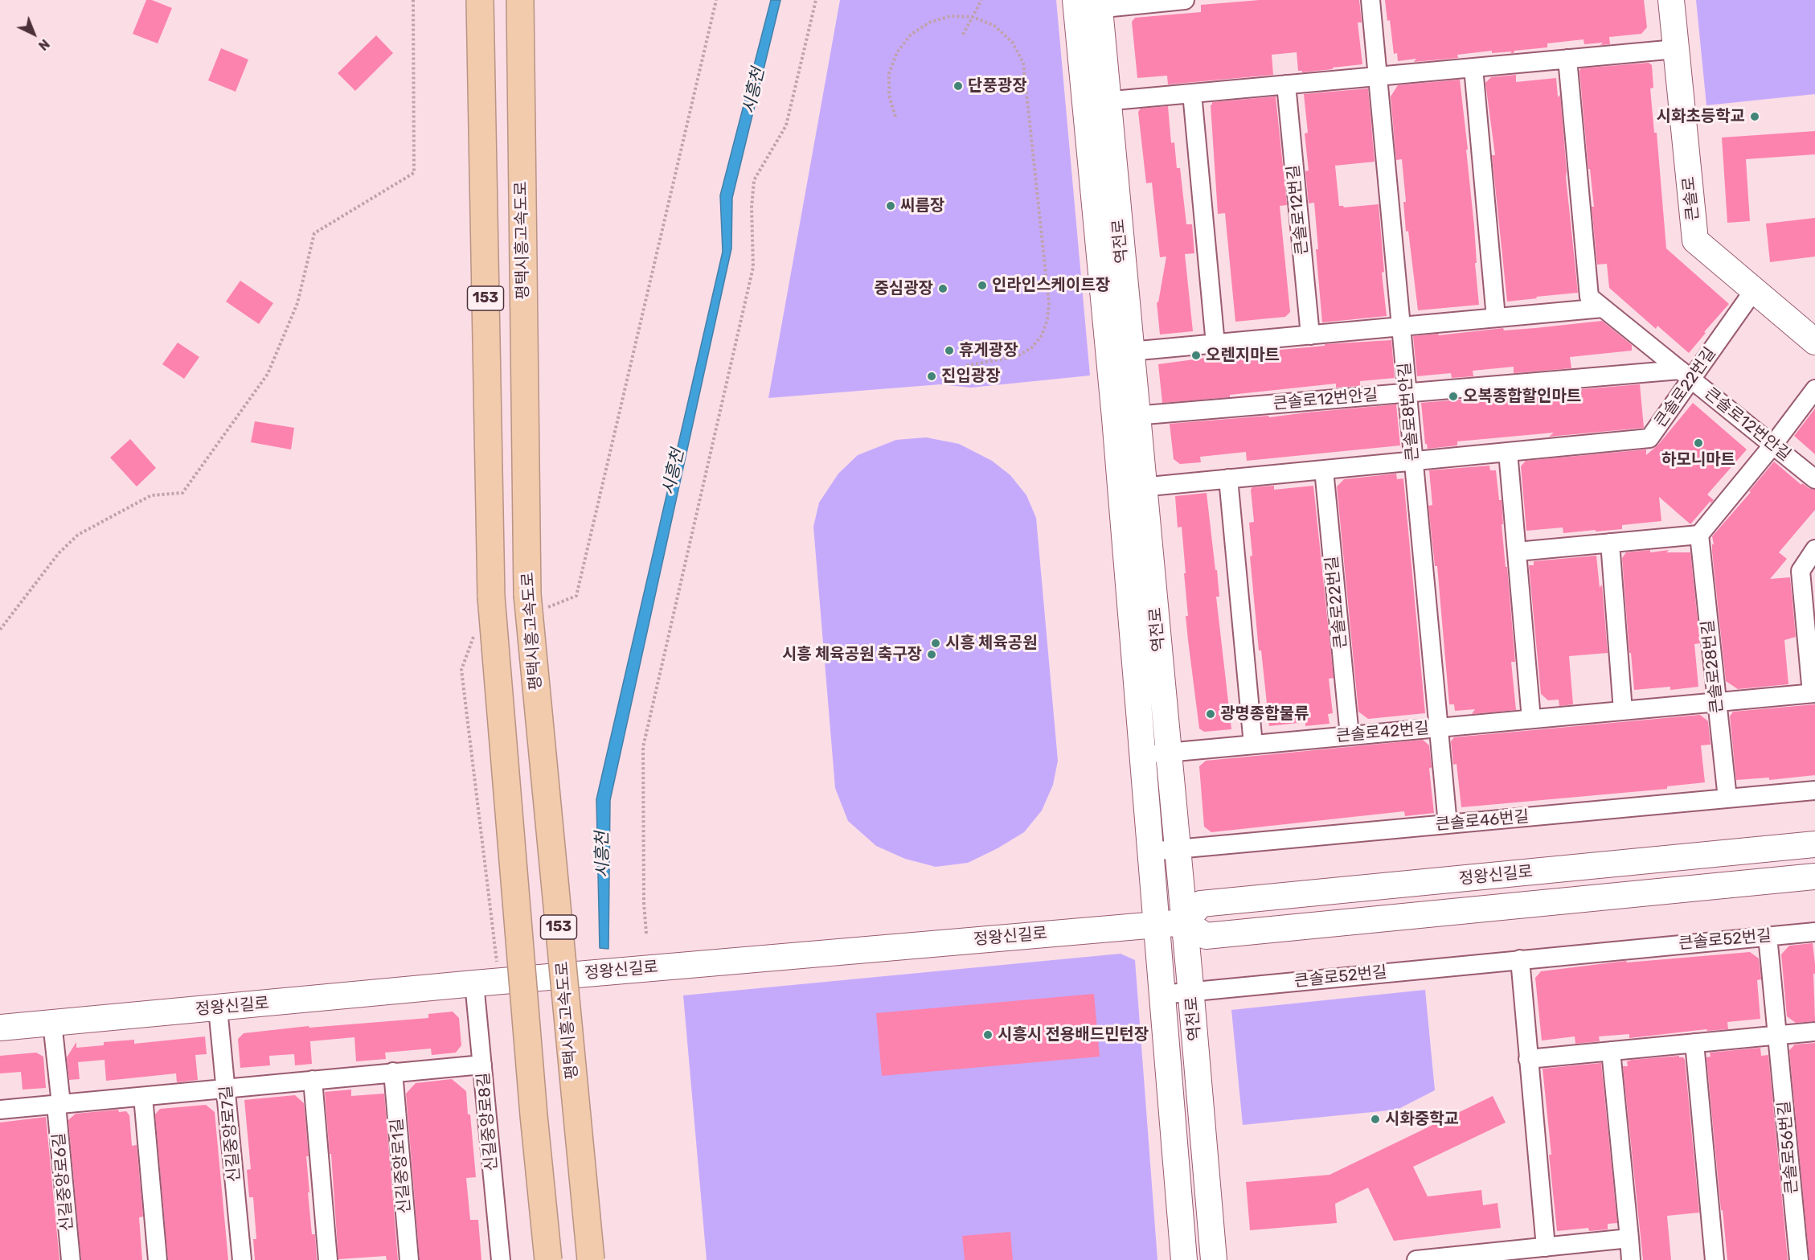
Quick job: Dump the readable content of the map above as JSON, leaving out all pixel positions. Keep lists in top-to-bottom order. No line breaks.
{"streets":{"highway":["평택시흥고속도로","153"],"street":["큰솔로","큰솔로12번길","역전로","큰솔로22번길","큰솔로12번안길","큰솔로8번안길","큰솔로28번길","큰솔로42번길","큰솔로46번길","정왕신길로","큰솔로52번길","신길중앙로8길","신길중앙로7길","큰솔로56번길","신길중앙로1길","신길중앙로6길"]},"crossings":[["큰솔로","큰솔로22번길"],["역전로","큰솔로22번길"],["역전로","큰솔로12번안길"],["역전로","큰솔로42번길"],["역전로","큰솔로46번길"],["역전로","정왕신길로"],["역전로","큰솔로52번길"],["큰솔로22번길","큰솔로12번안길"],["큰솔로22번길","큰솔로8번안길"],["큰솔로22번길","큰솔로42번길"],["큰솔로12번안길","큰솔로8번안길"],["큰솔로8번안길","큰솔로42번길"],["큰솔로8번안길","큰솔로46번길"],["큰솔로28번길","큰솔로42번길"],["큰솔로28번길","큰솔로46번길"],["정왕신길로","신길중앙로8길"],["정왕신길로","신길중앙로7길"],["정왕신길로","신길중앙로6길"],["큰솔로52번길","큰솔로56번길"]],"water":["시흥천"],"places":["단풍광장","시화초등학교","씨름장","인라인스케이트장","중심광장","휴게광장","오렌지마트","진입광장","오복종합할인마트","하모니마트","시흥 체육공원","시흥 체육공원 축구장","광명종합물류","시흥시 전용배드민턴장","시화중학교"],"north":"bottom right"}
